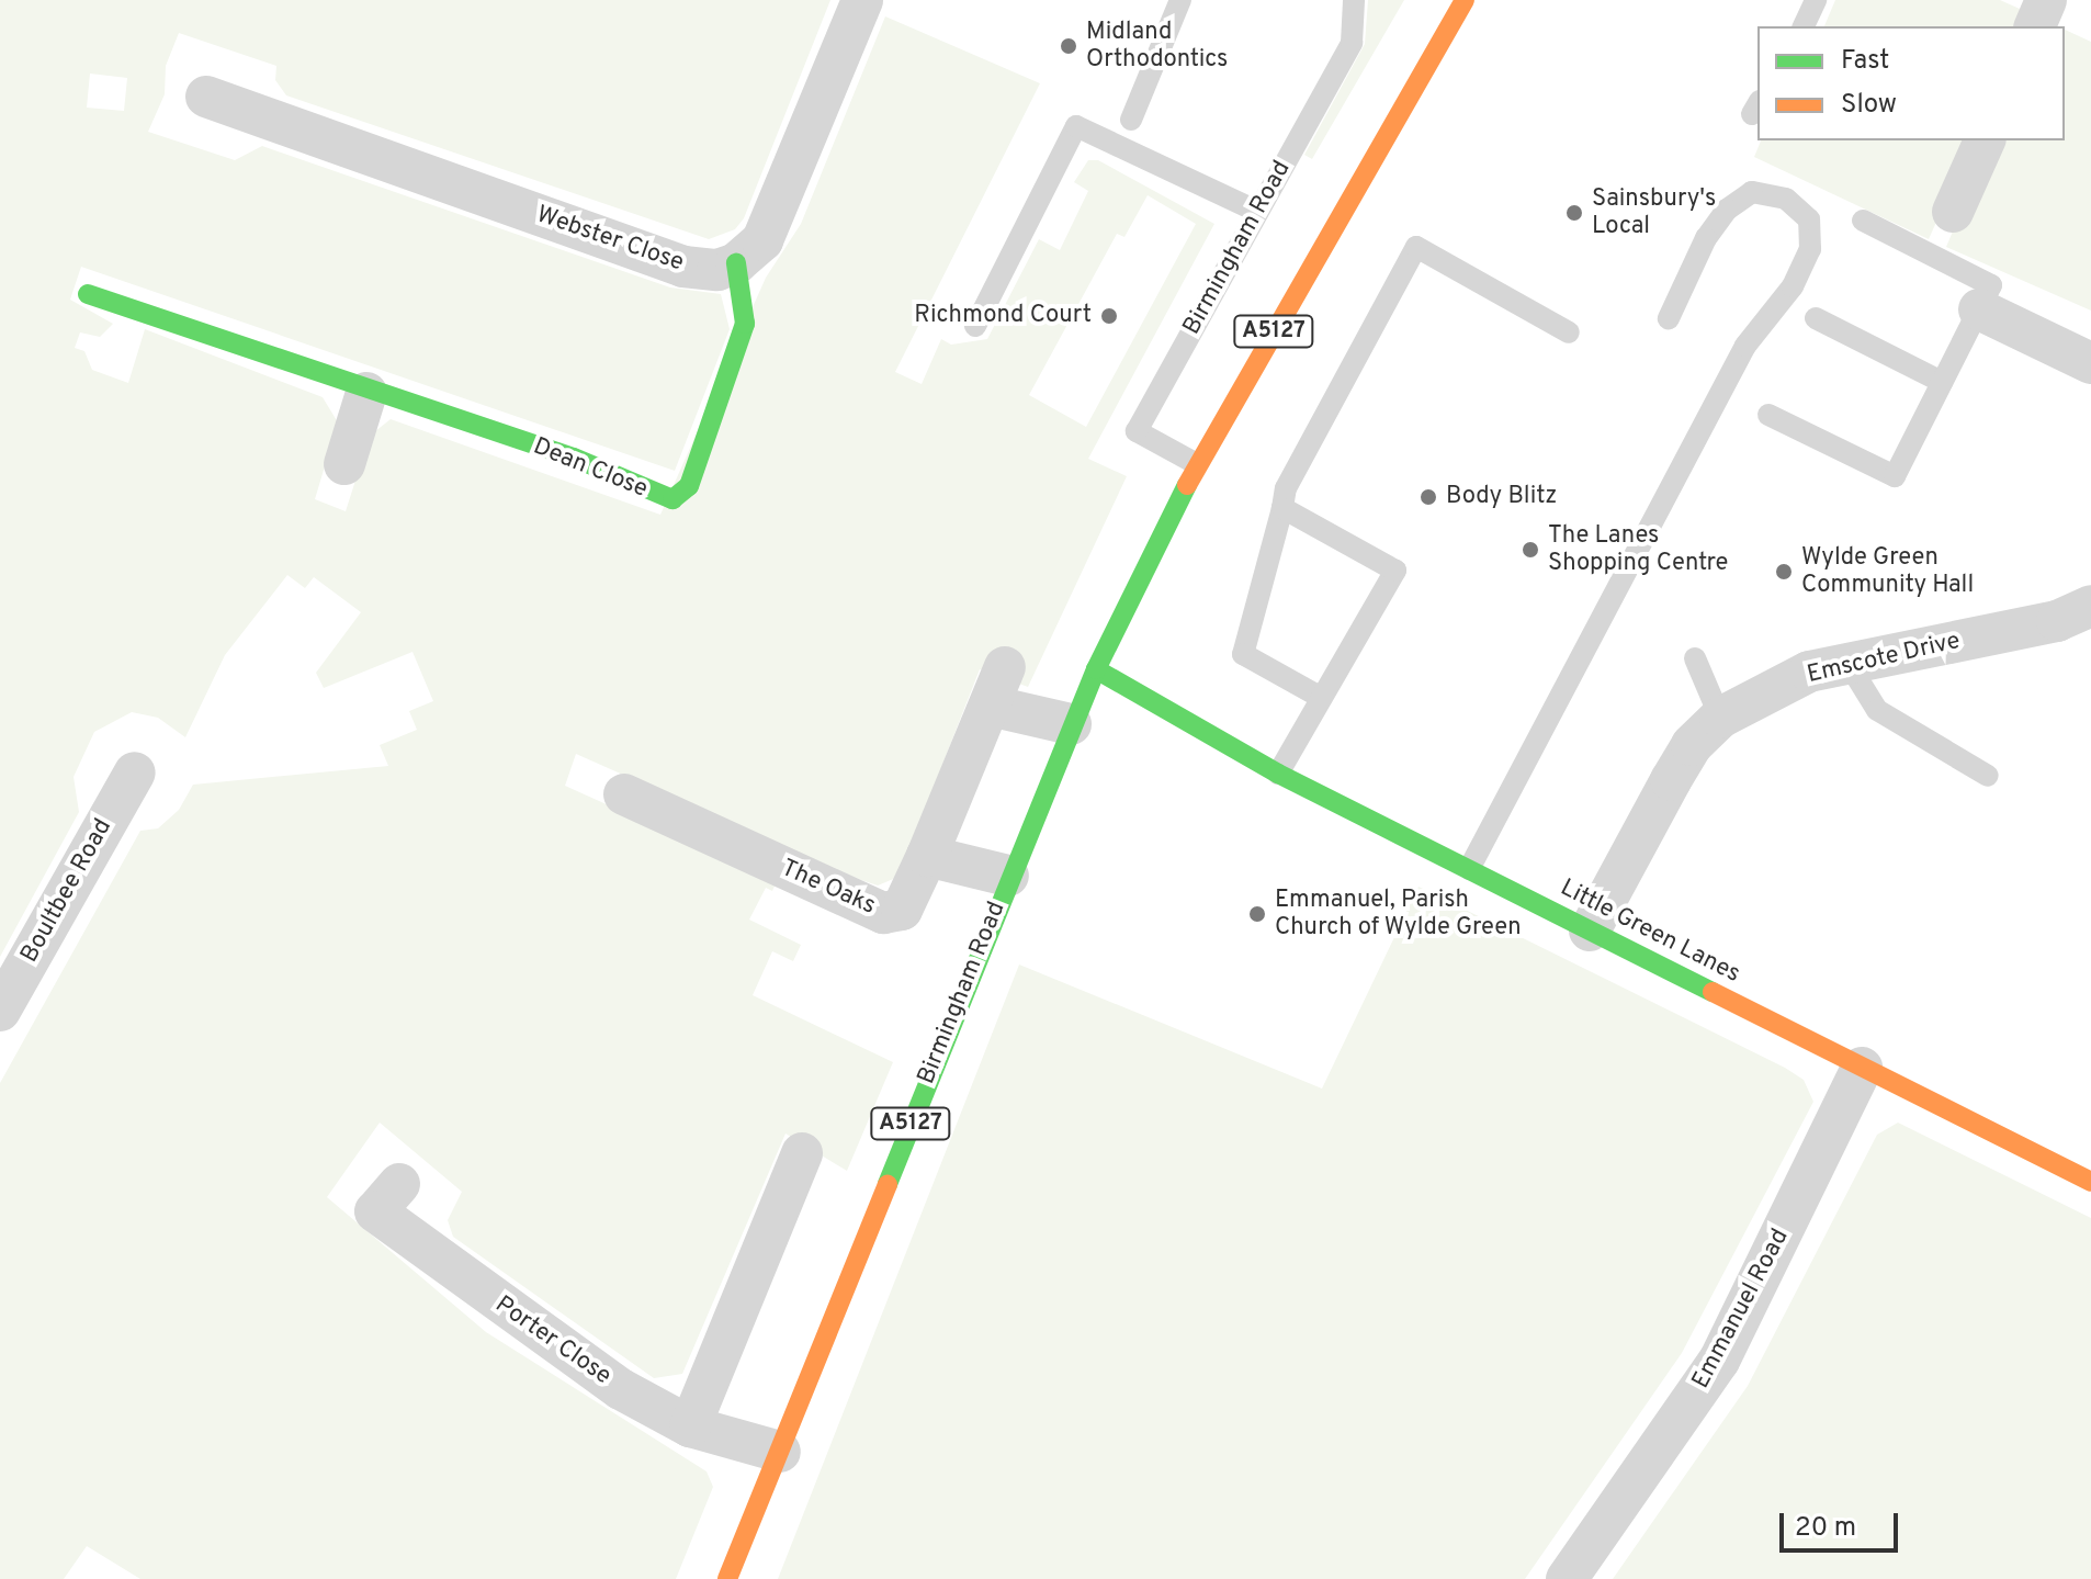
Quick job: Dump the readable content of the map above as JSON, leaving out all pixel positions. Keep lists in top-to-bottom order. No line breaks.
{"streets":{"street":["Webster Close","Birmingham Road","A5127","Dean Close","Emscote Drive","The Oaks","Boultbee Road","Little Green Lanes","Emmanuel Road","Porter Close"]},"crossings":[["Webster Close","Dean Close"],["Birmingham Road","Little Green Lanes"],["Birmingham Road","Porter Close"],["Emscote Drive","Little Green Lanes"],["Little Green Lanes","Emmanuel Road"]],"places":["Midland Orthodontics","Sainsbury's Local","Richmond Court","Body Blitz","The Lanes Shopping Centre","Wylde Green Community Hall","Emmanuel, Parish Church of Wylde Green"],"legend":["Fast","Slow"],"scale_bar":"20 m"}
